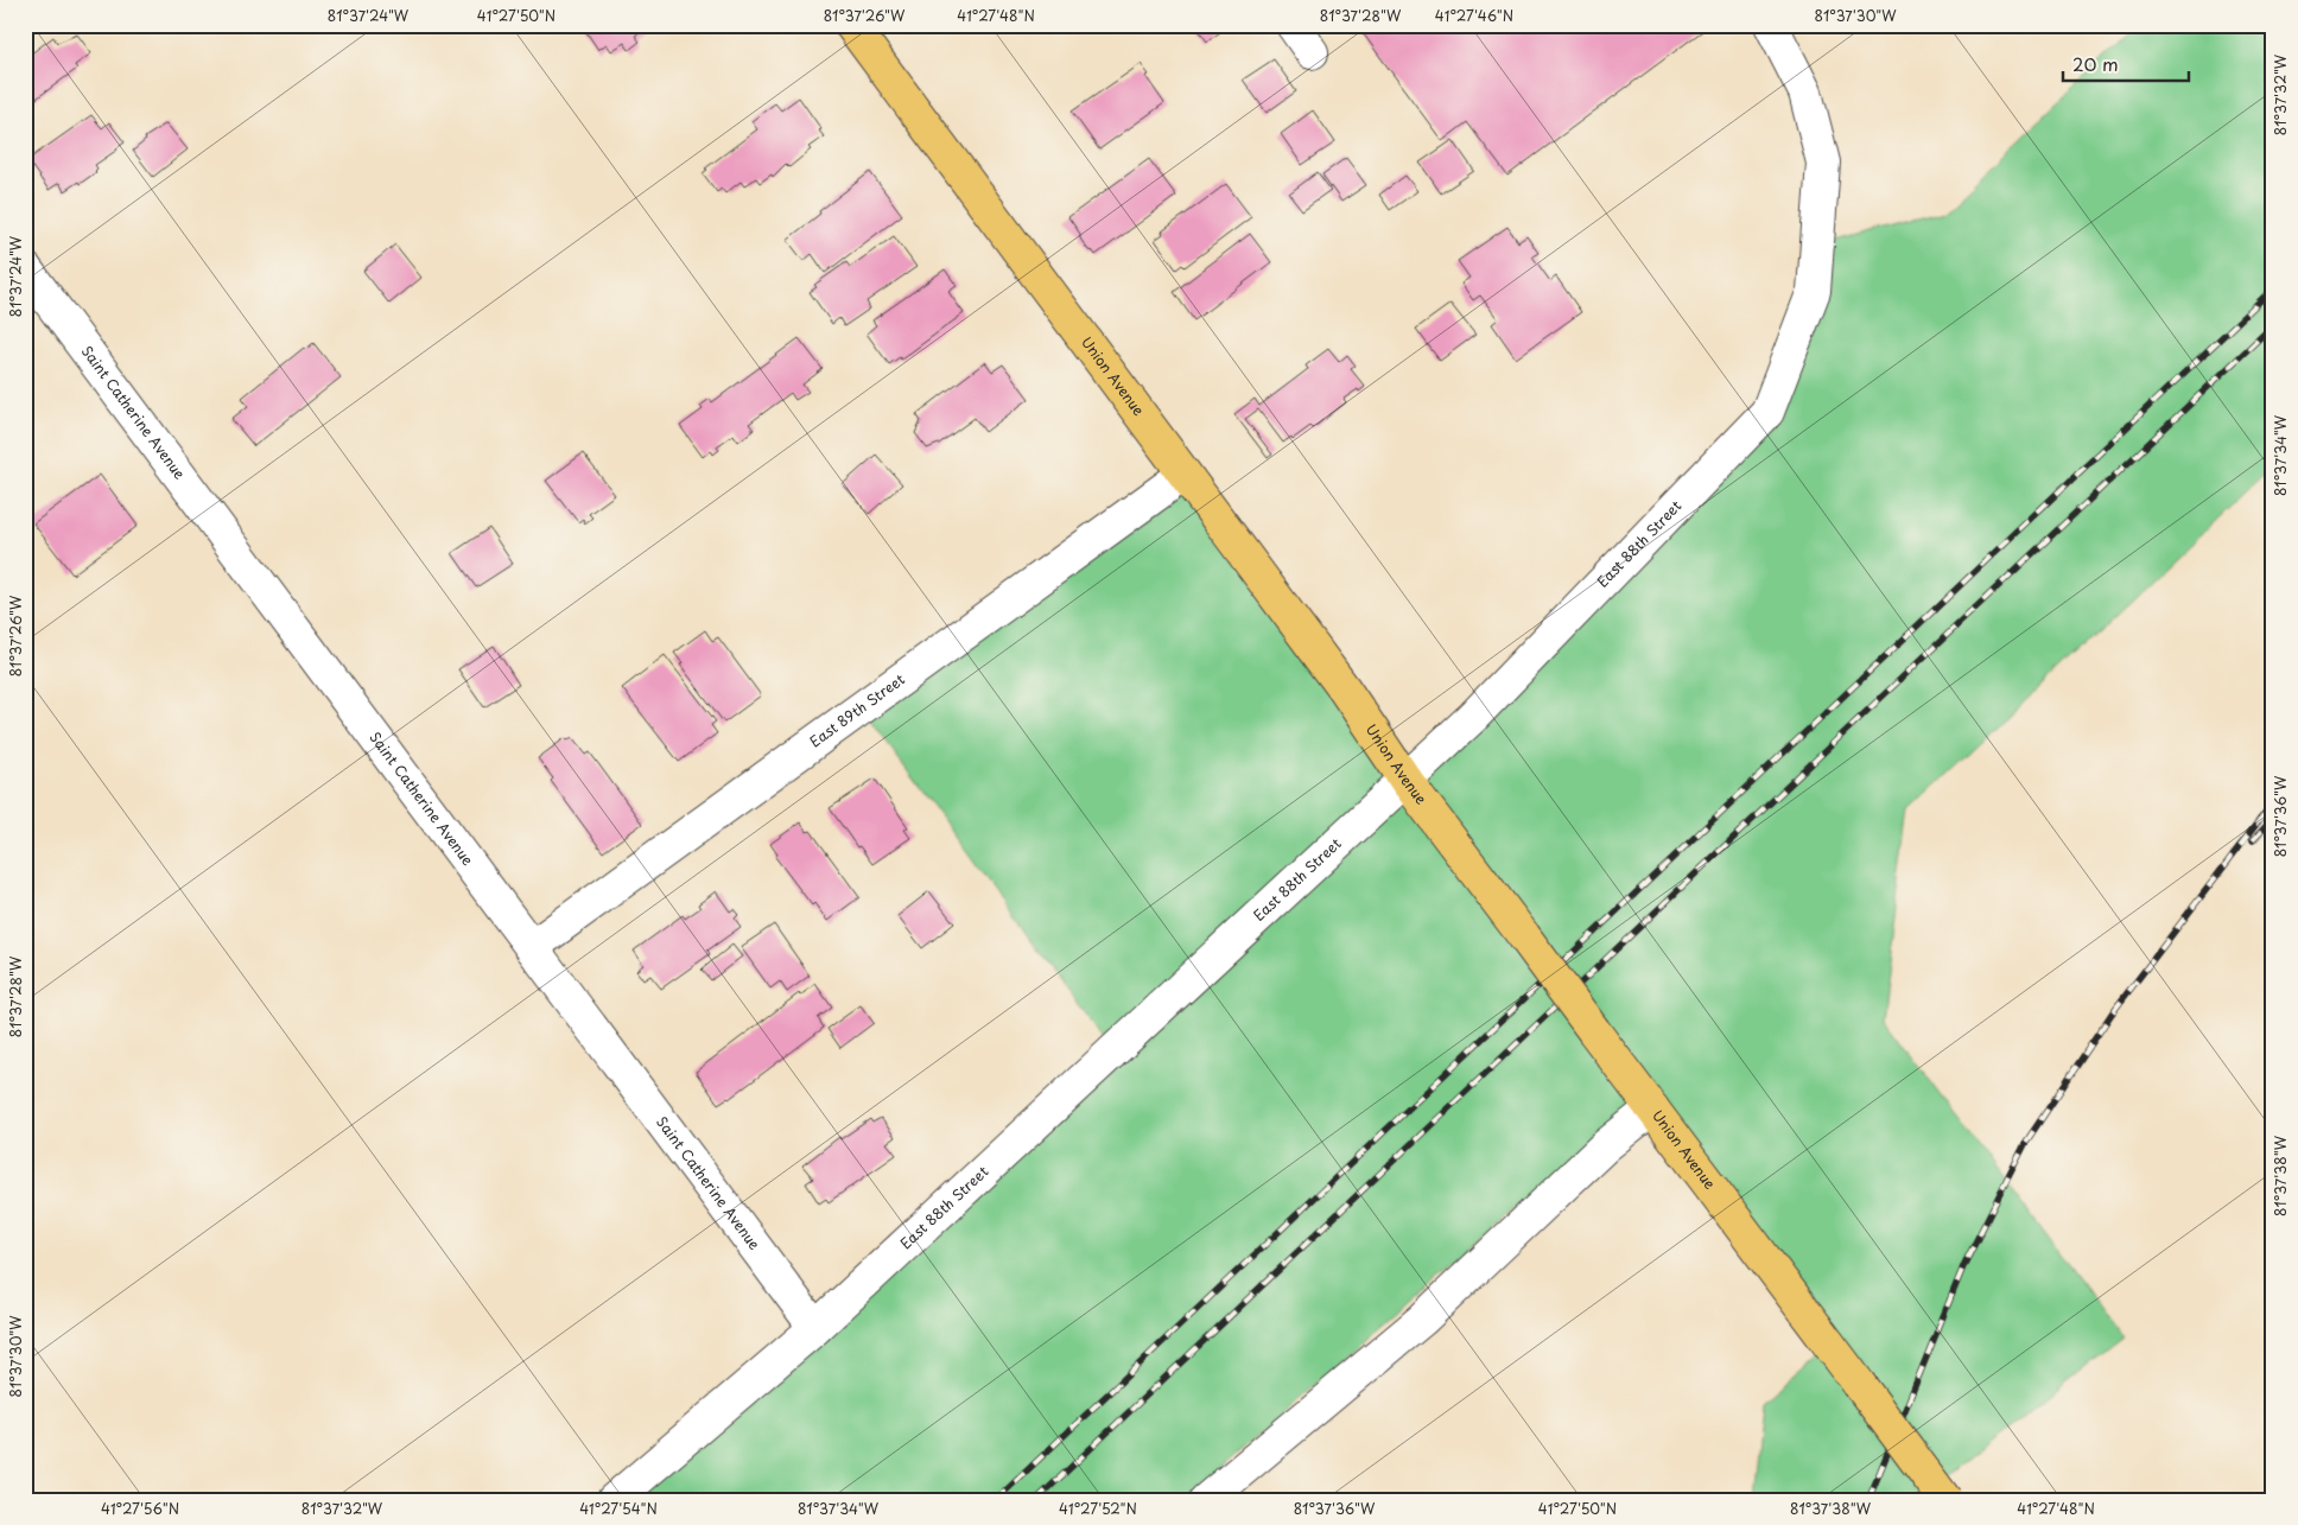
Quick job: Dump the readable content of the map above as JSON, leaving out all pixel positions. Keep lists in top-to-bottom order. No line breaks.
{"streets":{"main road":["Union Avenue"],"street":["Saint Catherine Avenue","East 88th Street","East 89th Street"]},"crossings":[["Union Avenue","East 88th Street"],["Union Avenue","East 89th Street"],["Saint Catherine Avenue","East 88th Street"],["Saint Catherine Avenue","East 89th Street"]],"scale_bar":"20 m","coordinates":["81°37'24\"W","41°27'50\"N","81°37'26\"W","41°27'48\"N","81°37'28\"W","41°27'46\"N","81°37'30\"W","81°37'32\"W","81°37'34\"W","81°37'36\"W","81°37'38\"W","41°27'56\"N","41°27'54\"N","41°27'52\"N"]}
